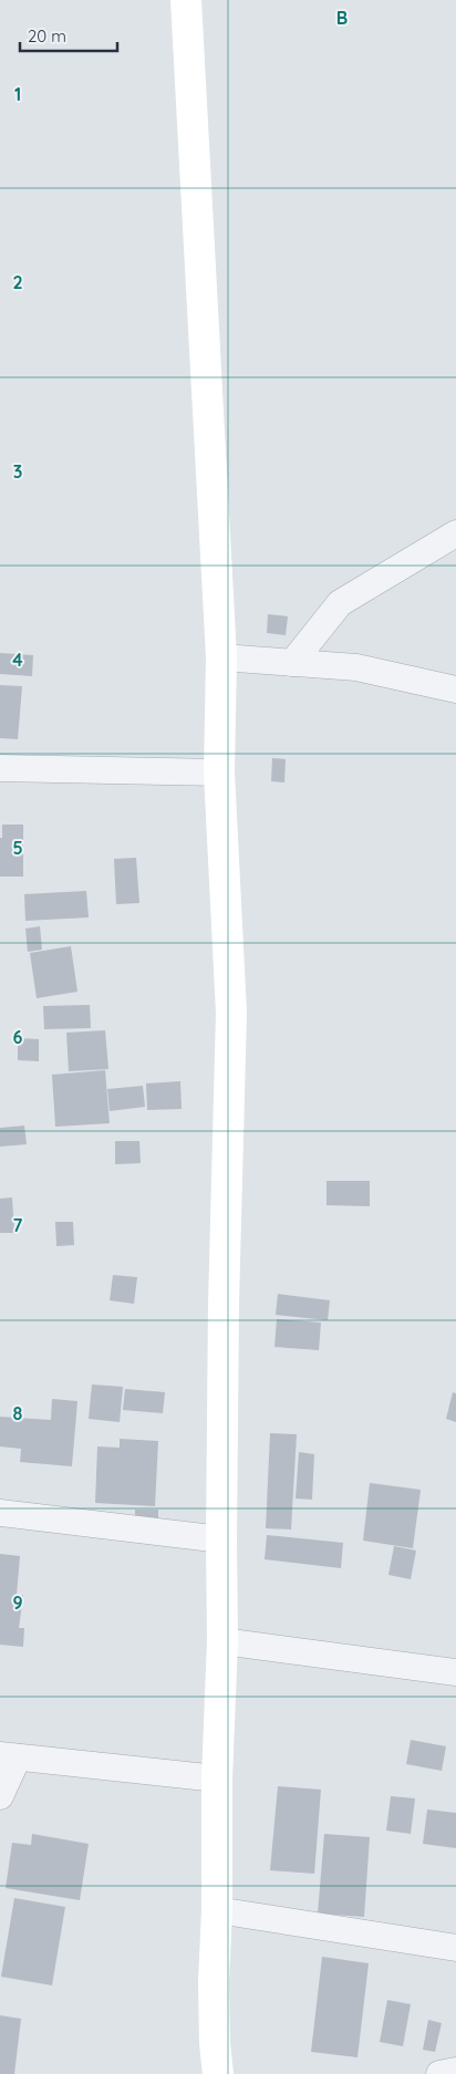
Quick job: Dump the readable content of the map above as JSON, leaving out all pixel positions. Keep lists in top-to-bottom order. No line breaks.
{"scale_bar":"20 m","grid":{"columns":["B"],"rows":["1","2","3","4","5","6","7","8","9"]}}
